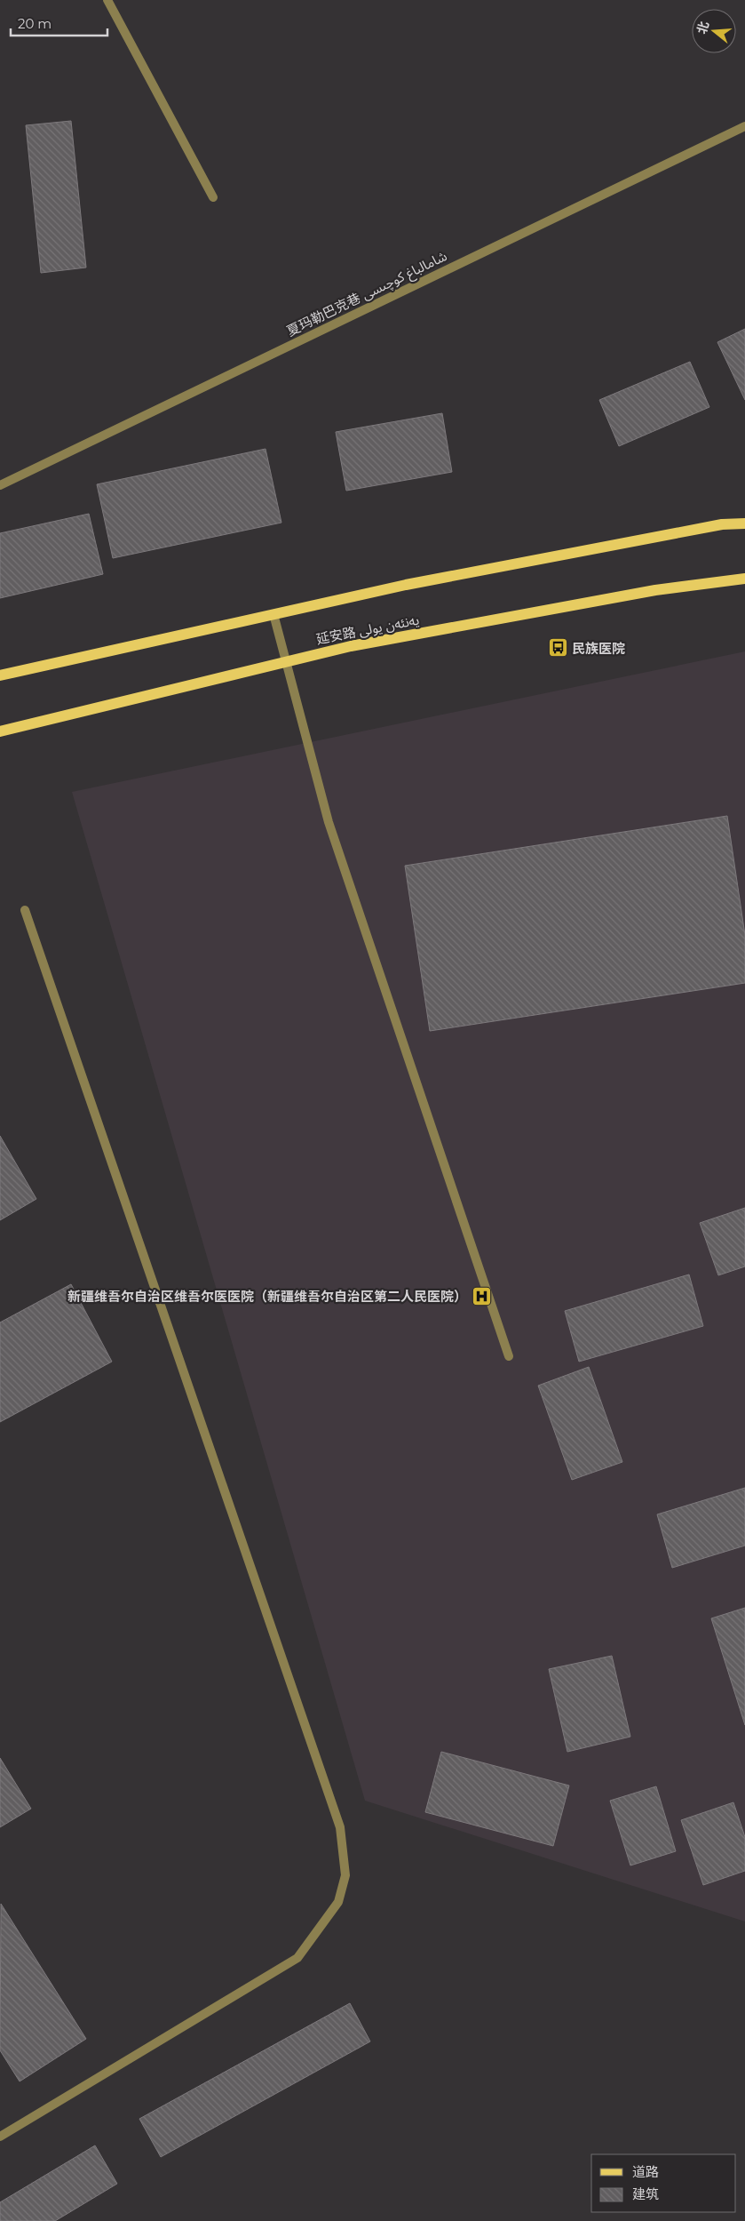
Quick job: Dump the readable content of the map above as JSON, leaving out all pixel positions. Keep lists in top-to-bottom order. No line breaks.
{"streets":{"main road":["延安路 يەنئەن يولى"],"street":["夏玛勒巴克巷 شامالباغ كوچىسى"]},"places":{"bus stop":["民族医院"],"hospital":["新疆维吾尔自治区维吾尔医医院（新疆维吾尔自治区第二人民医院）"]},"legend":["道路","建筑"],"scale_bar":"20 m","north":"left"}
